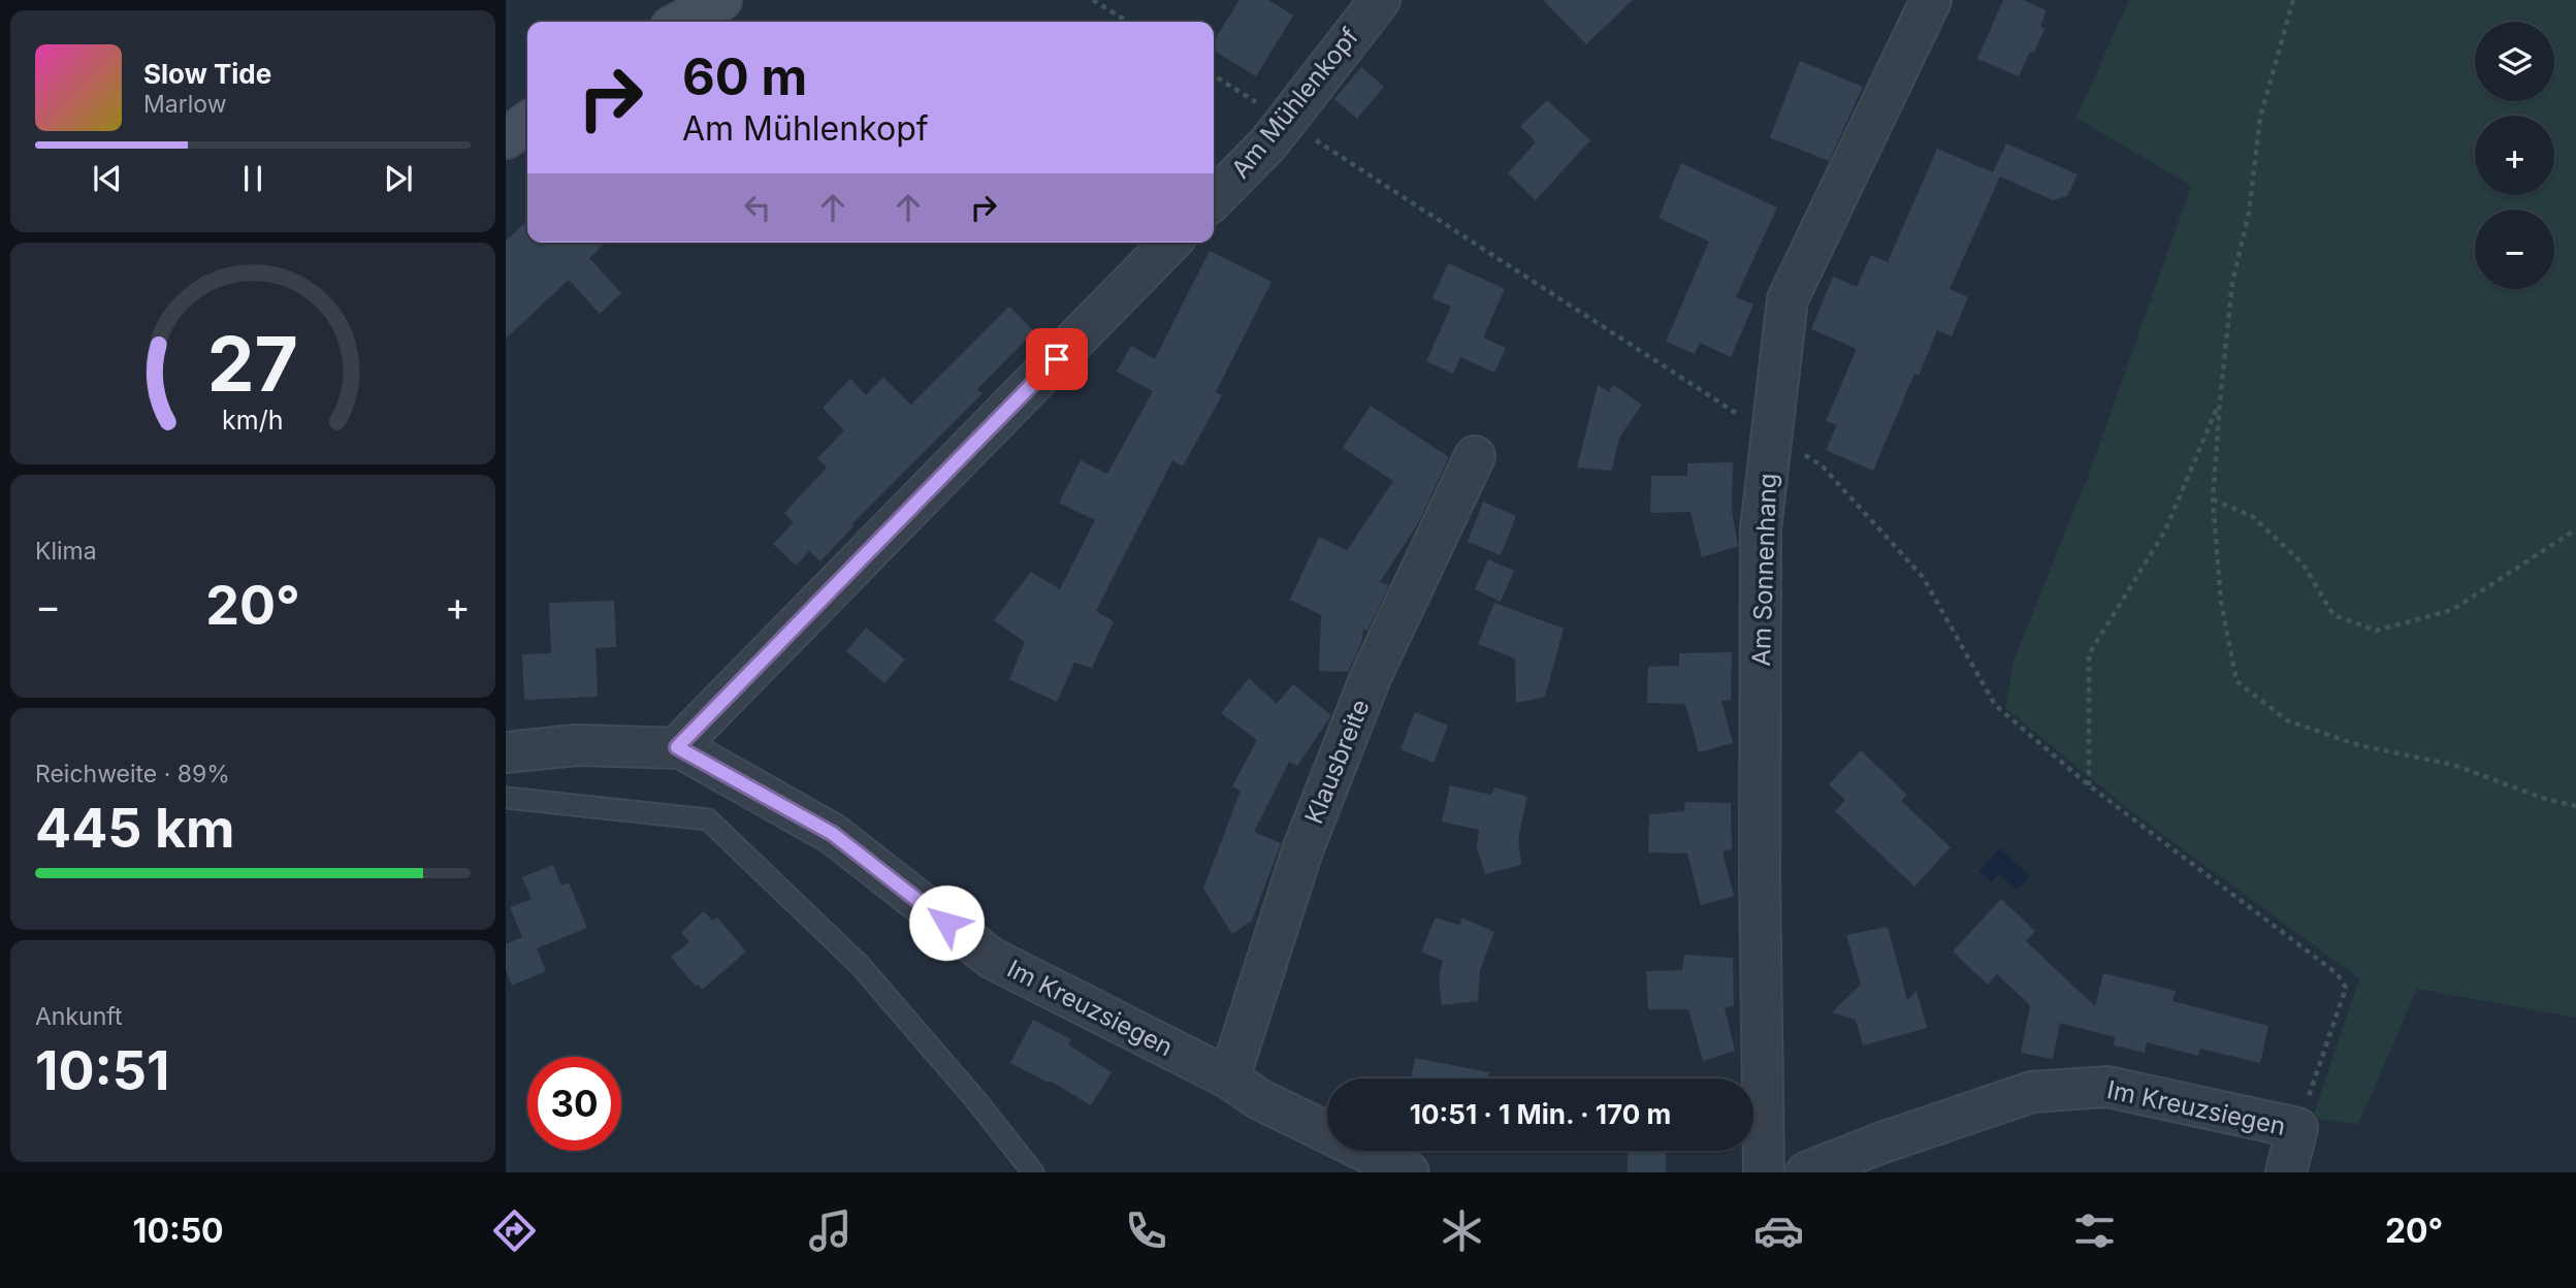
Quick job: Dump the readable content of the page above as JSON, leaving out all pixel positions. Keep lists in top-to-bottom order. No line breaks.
{"streets":{"street":["Am Mühlenkopf","Am Sonnenhang","Klausbreite","Im Kreuzsiegen"]},"crossings":[["Klausbreite","Im Kreuzsiegen"]],"page":{"map_buttons":["+","−"],"turn":["60 m","Am Mühlenkopf"],"song":["Slow Tide","Marlow"],"tile":["Klima",["Reichweite · 89%","445 km"],["Ankunft","10:51"]],"heat":["−","20°","+"],"limit":"30","trip":"10:51 · 1 Min. · 170 m","tabs":["10:50","20°"],"gauge":["27","km/h"]}}
